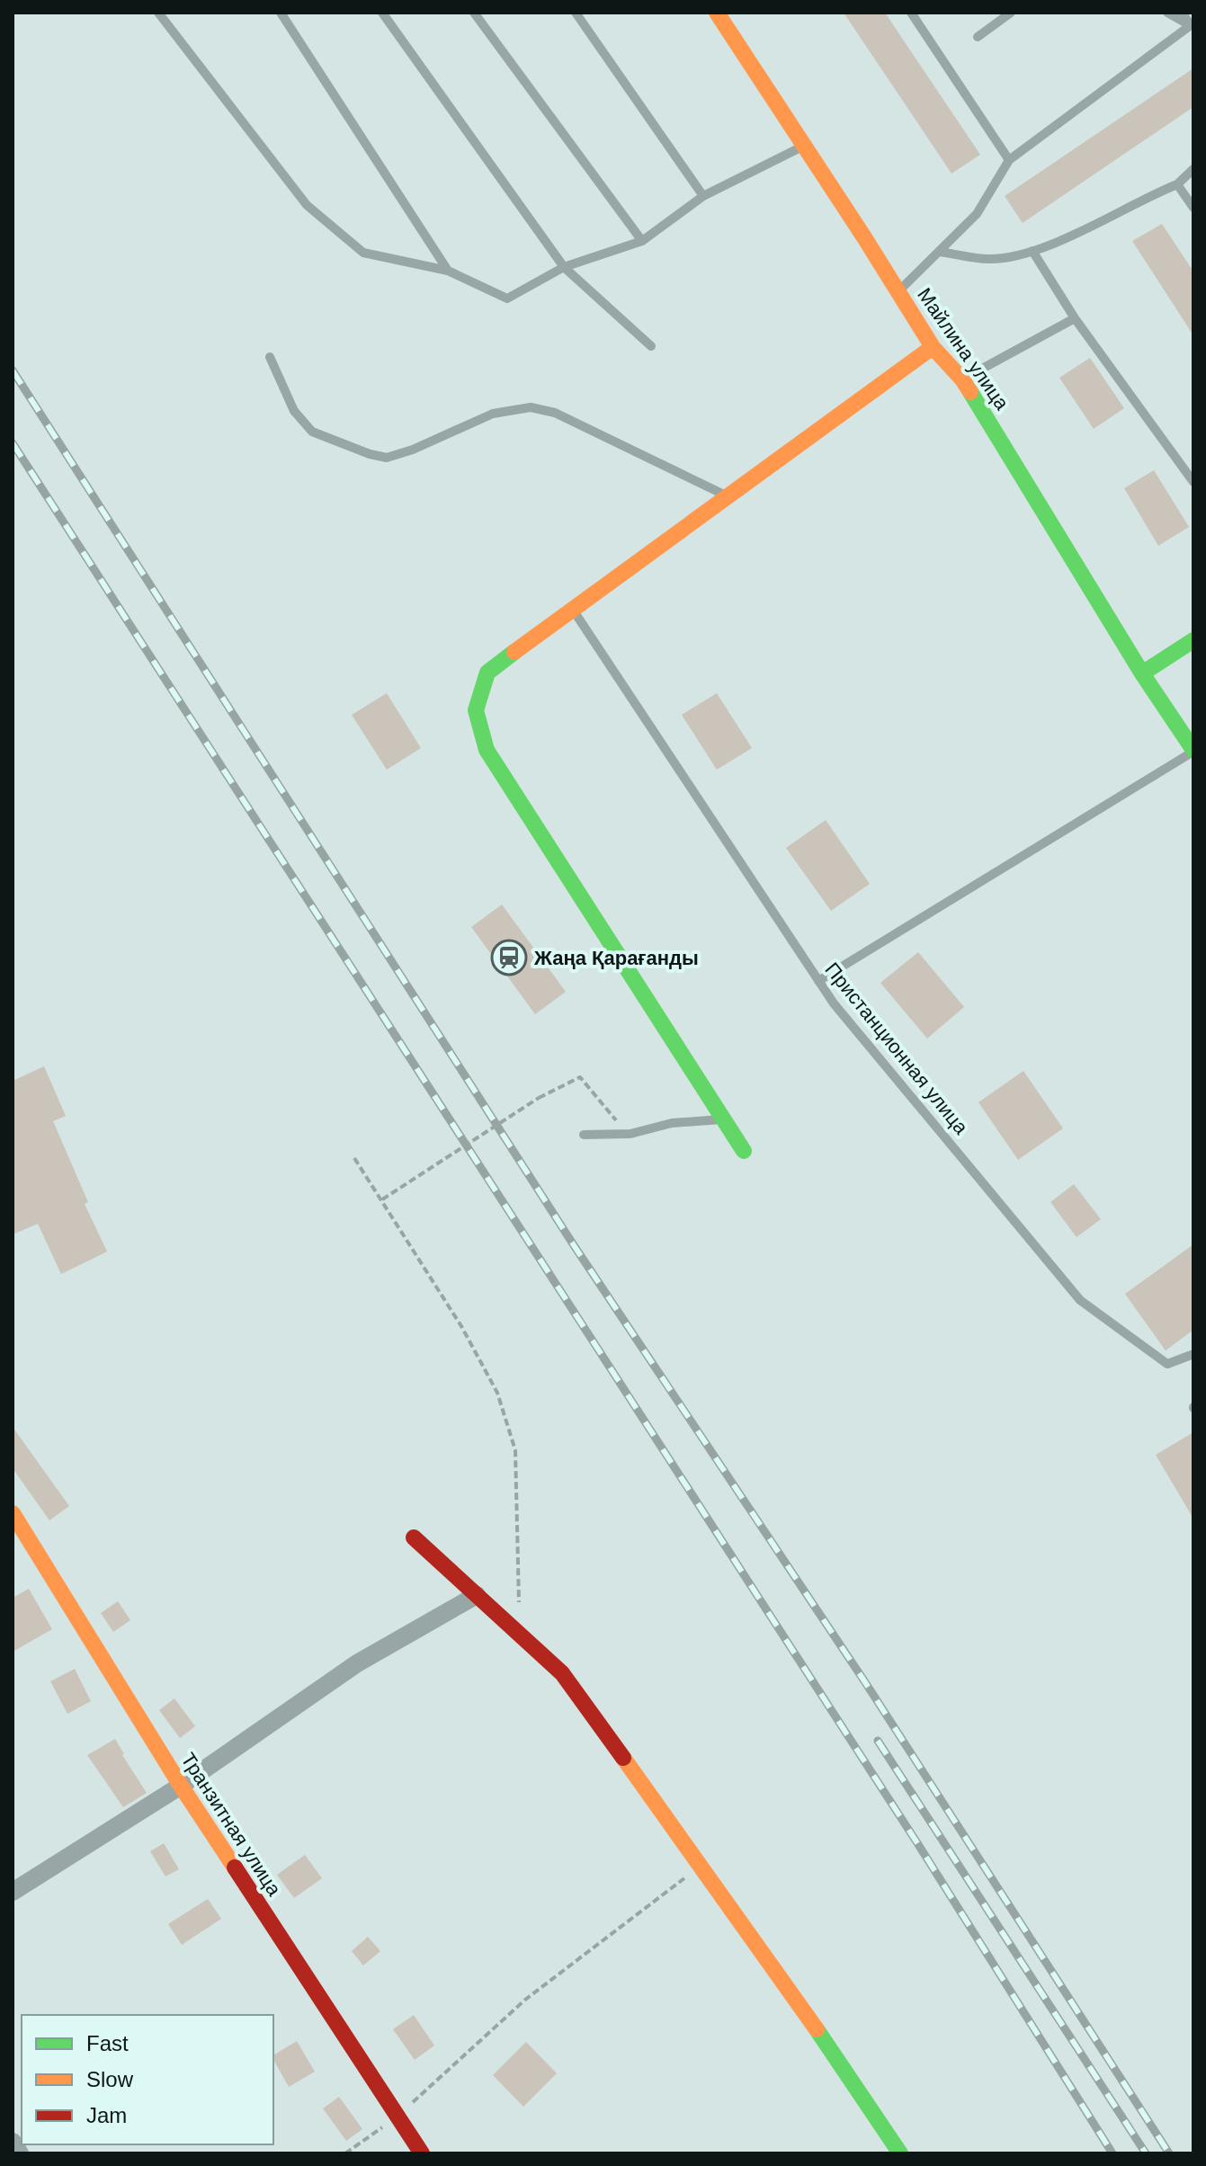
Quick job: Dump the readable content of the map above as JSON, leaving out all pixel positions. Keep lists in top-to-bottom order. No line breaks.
{"streets":{"street":["Майлина улица","Транзитная улица"],"lane":["Пристанционная улица"]},"places":{"station":["Жаңа Қарағанды"]},"legend":["Fast","Slow","Jam"]}
